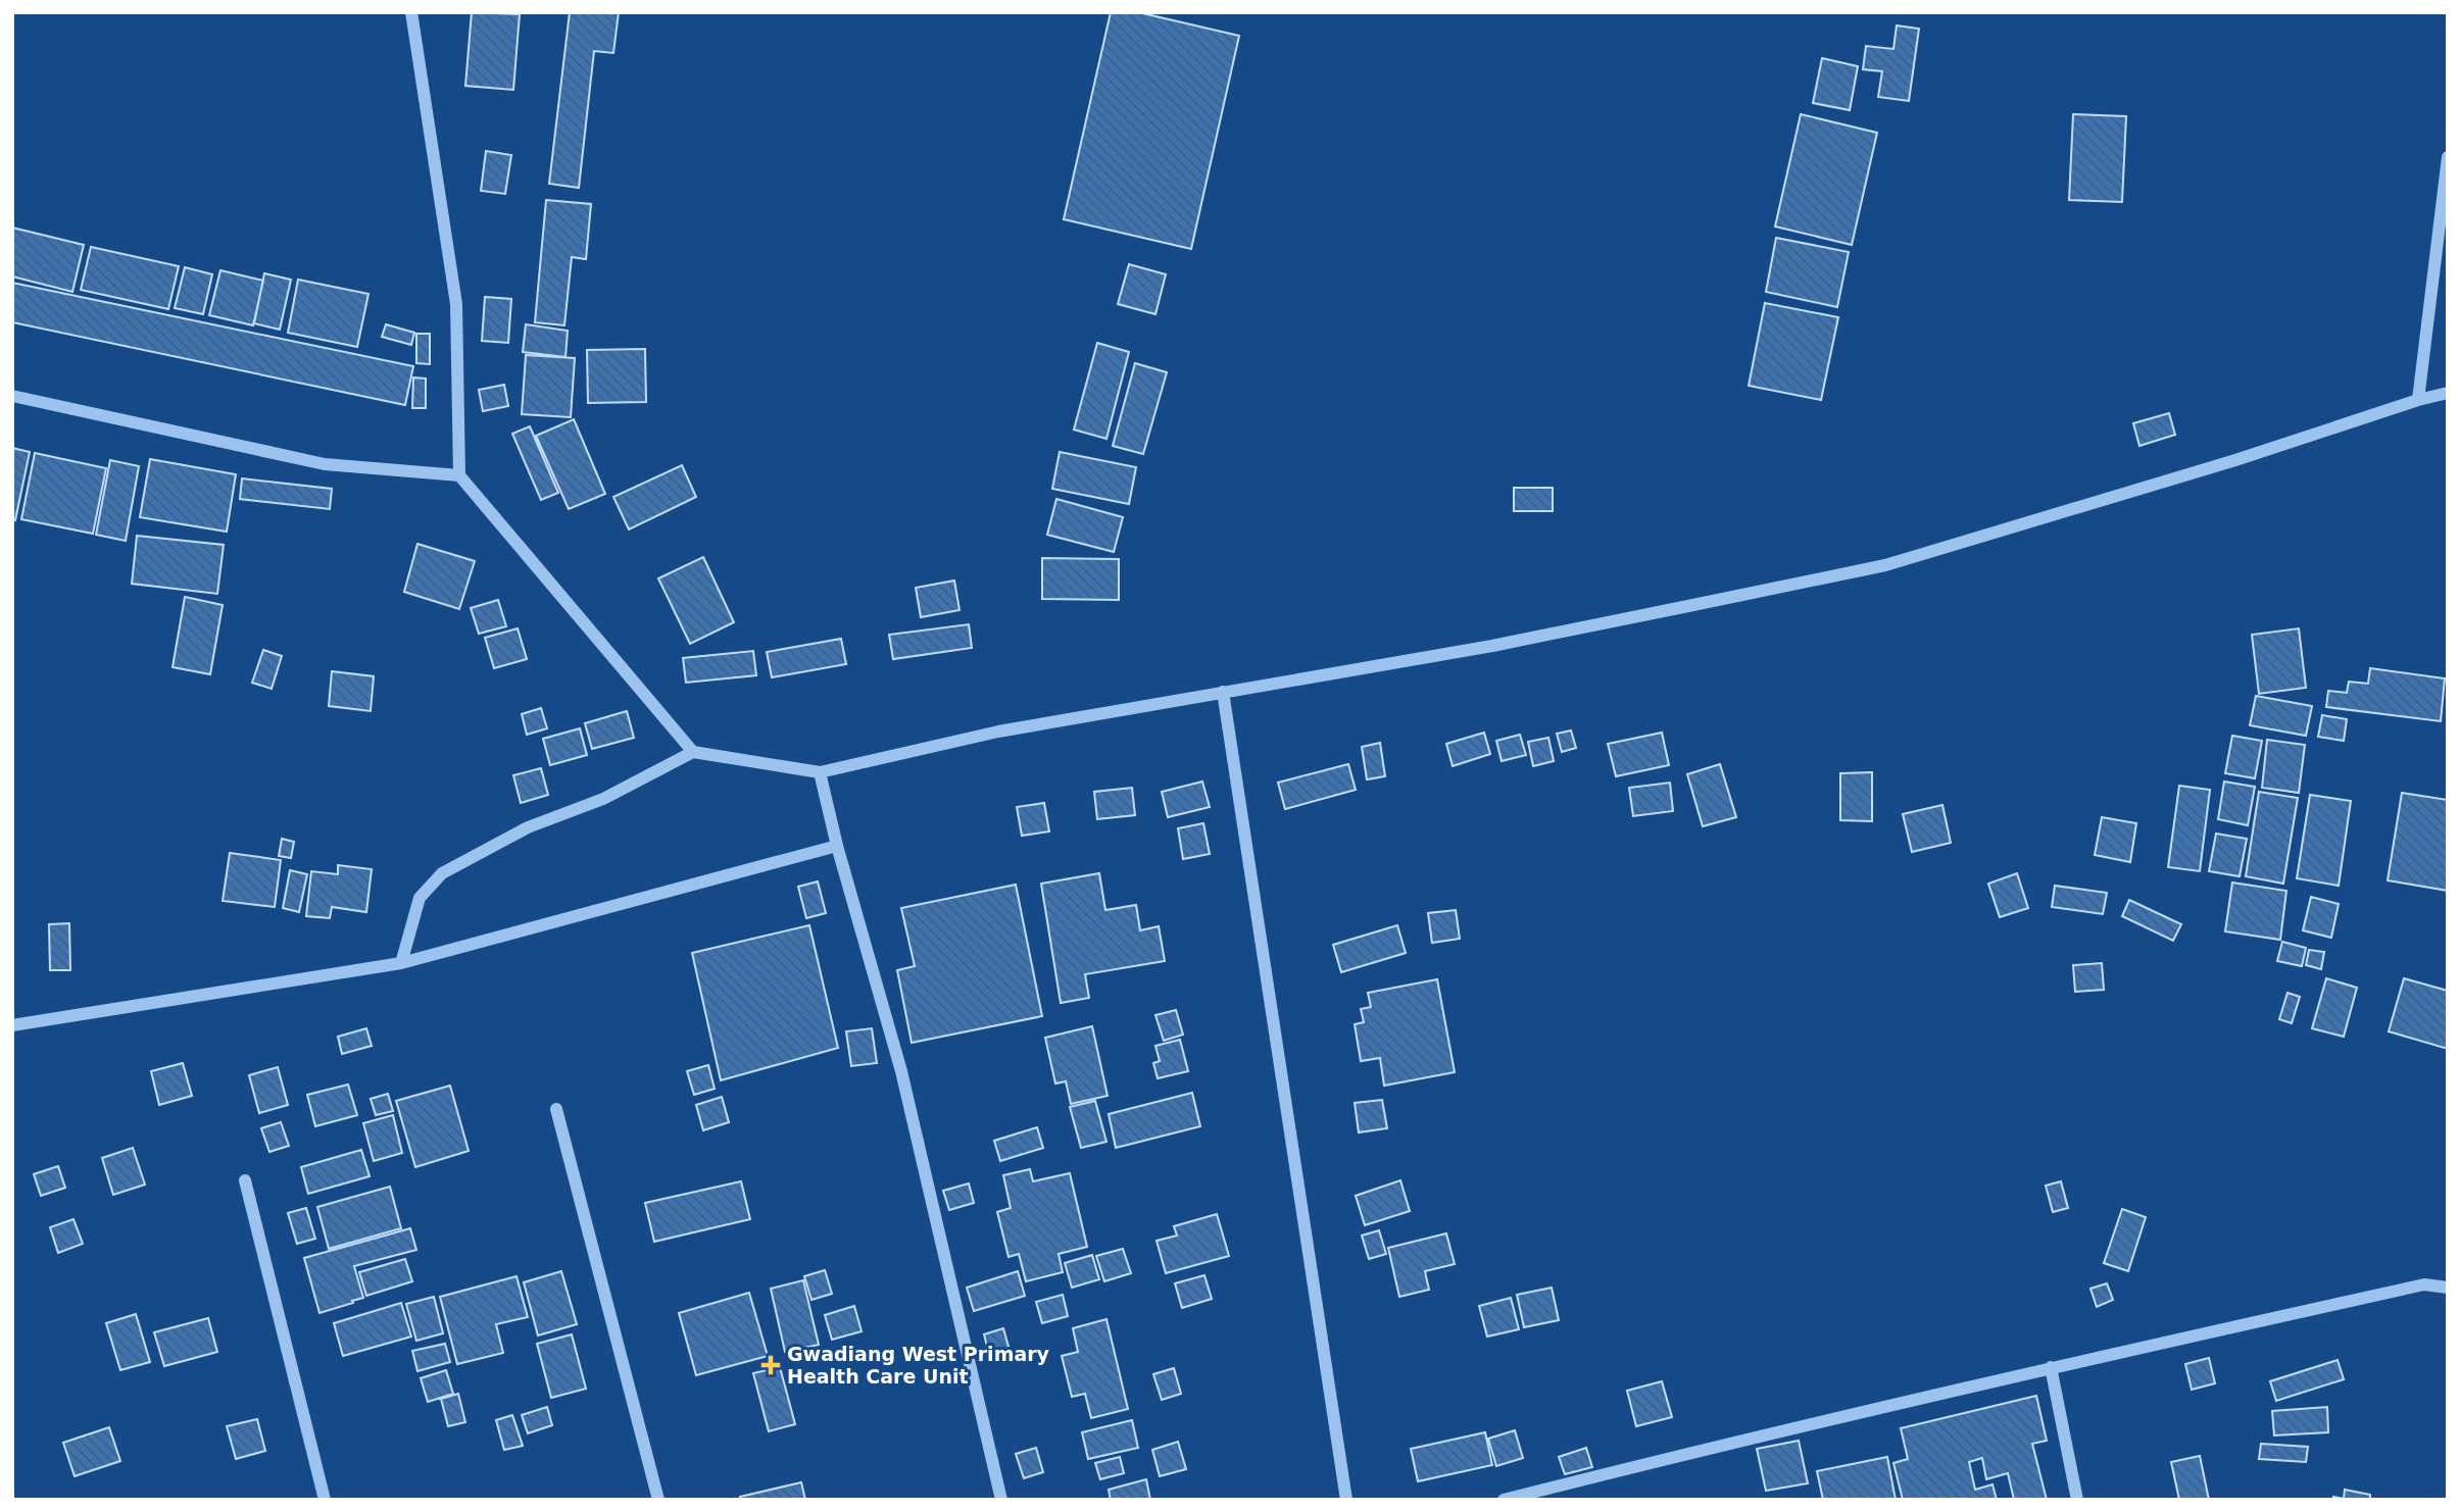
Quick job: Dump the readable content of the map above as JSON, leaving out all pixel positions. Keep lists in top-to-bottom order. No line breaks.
{"places":{"health":["Gwadiang West Primary Health Care Unit"]}}
